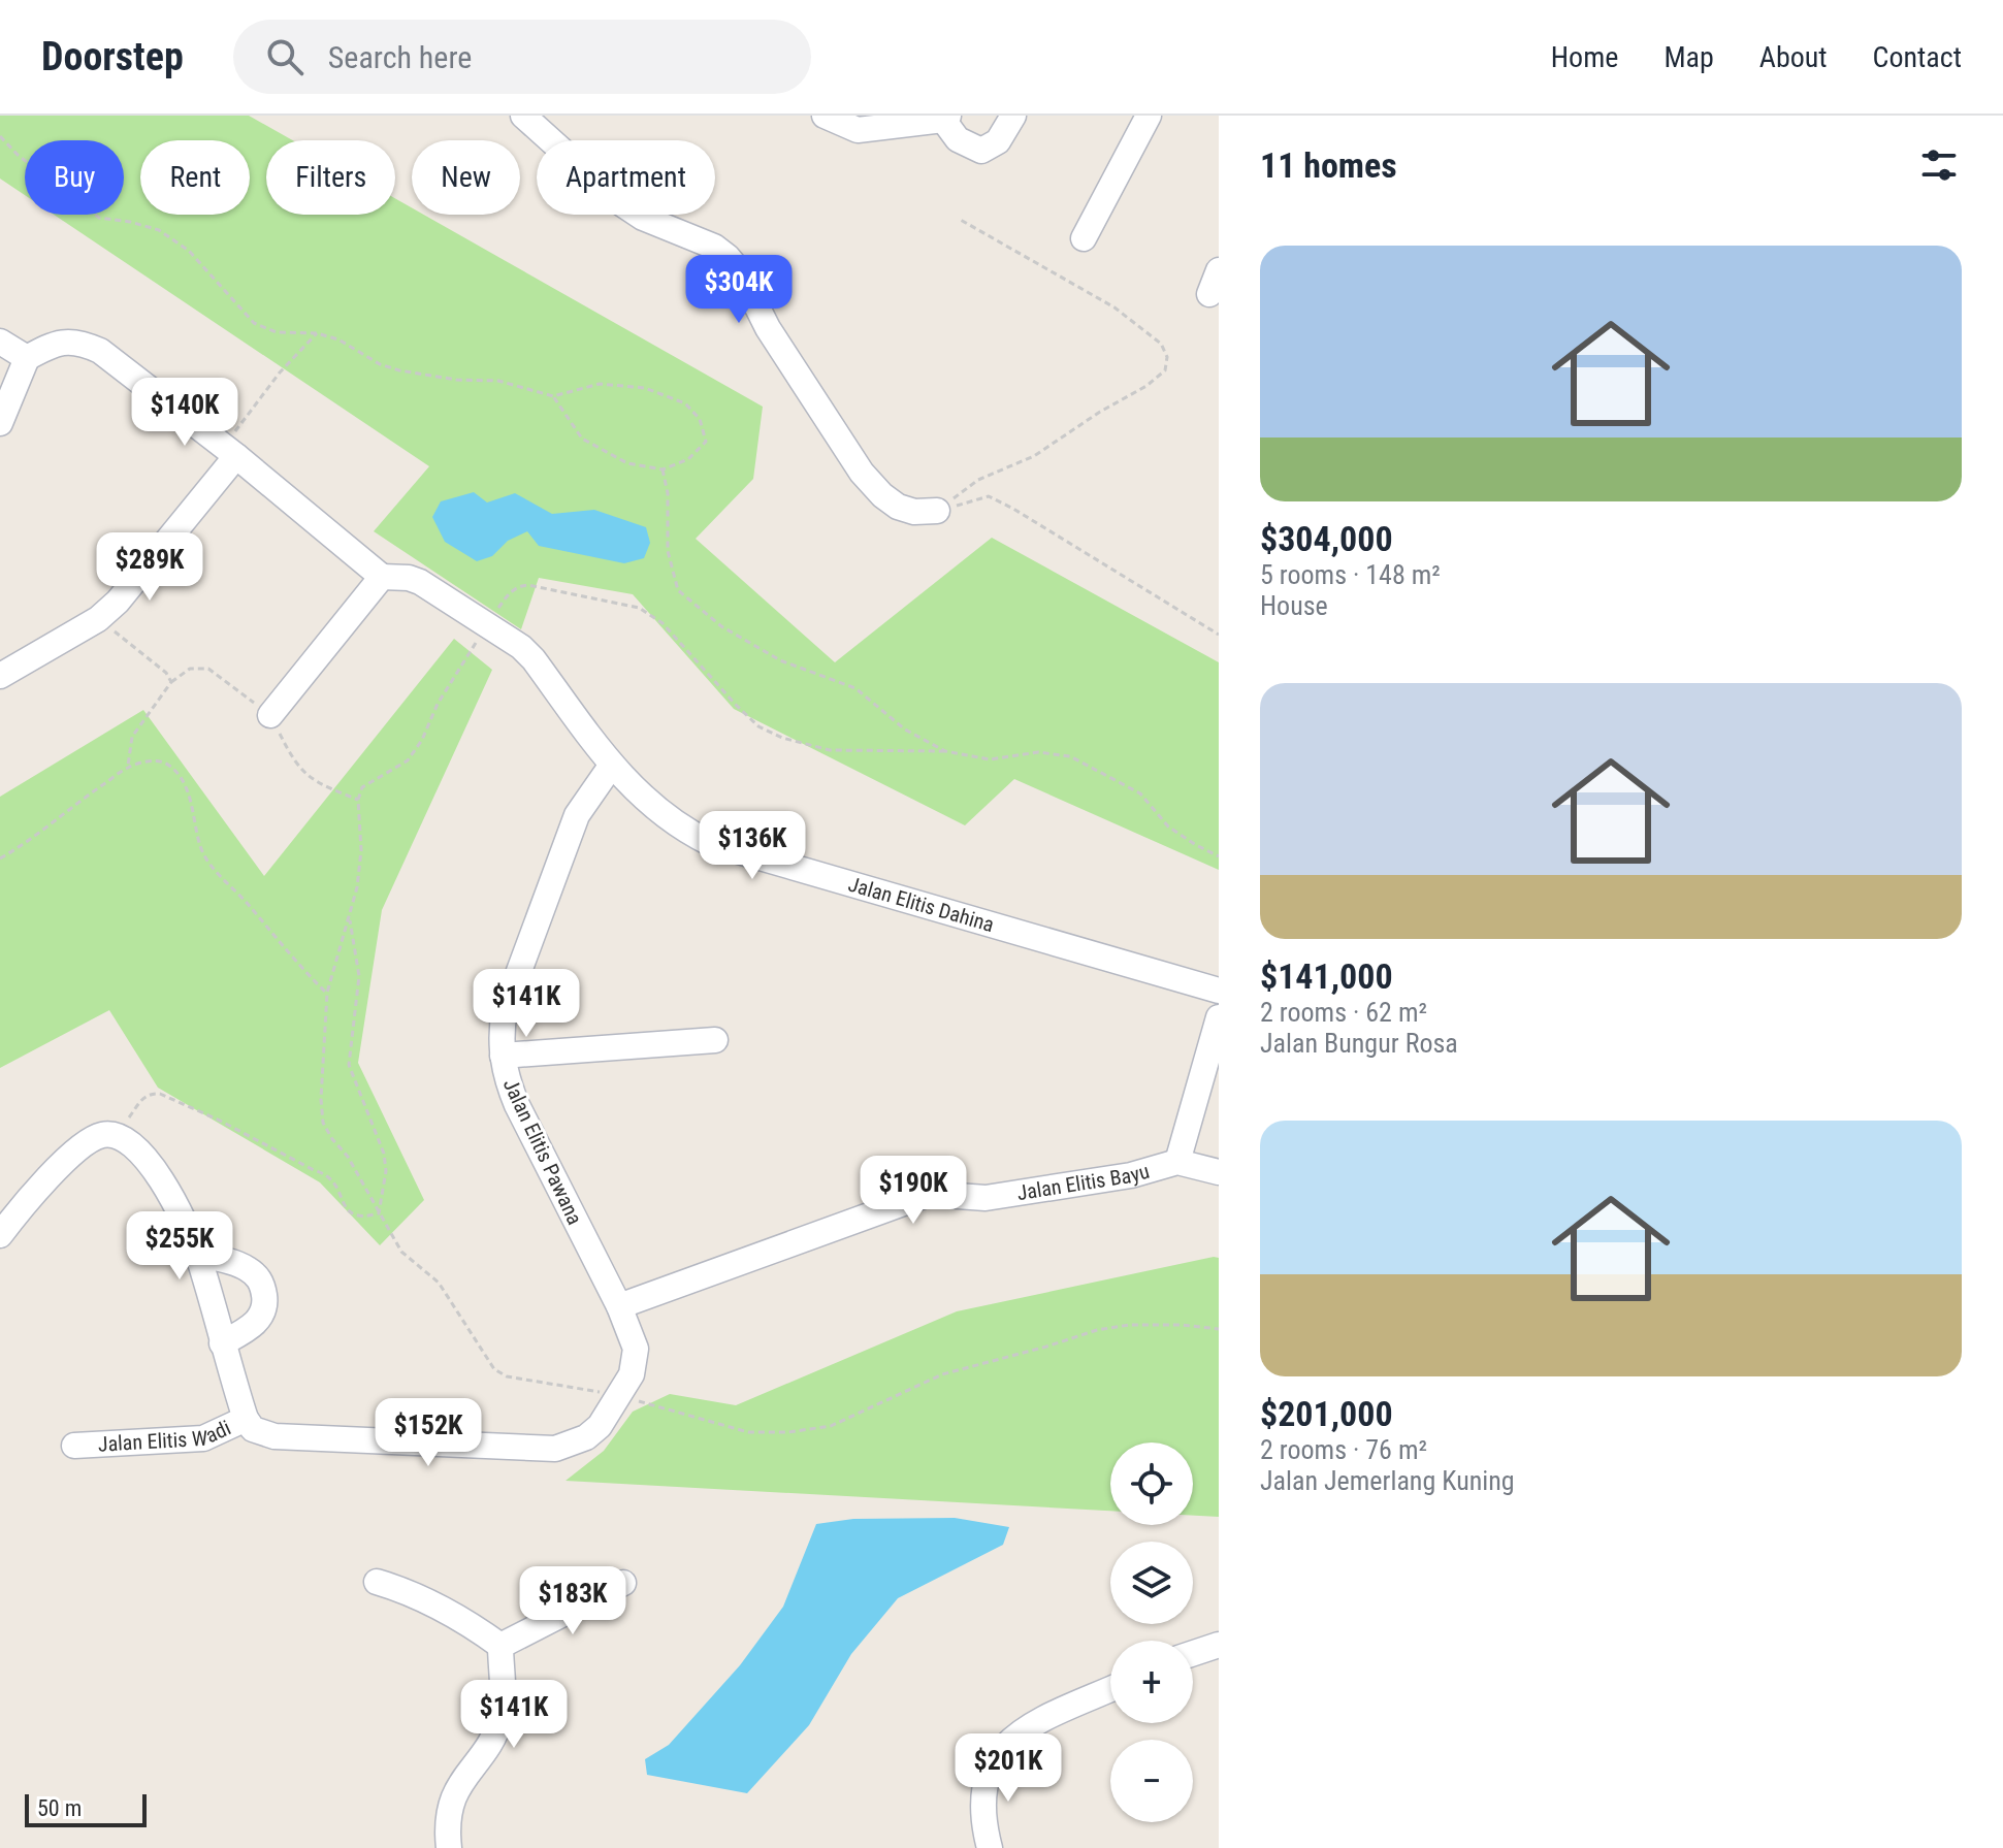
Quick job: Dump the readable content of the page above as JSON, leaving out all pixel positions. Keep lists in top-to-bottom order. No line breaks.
{"streets":{"street":["Jalan Elitis Dahina","Jalan Elitis Pawana","Jalan Elitis Bayu","Jalan Elitis Wadi"]},"crossings":[["Jalan Elitis Dahina","Jalan Elitis Pawana"],["Jalan Elitis Pawana","Jalan Elitis Bayu"],["Jalan Elitis Pawana","Jalan Elitis Wadi"],["Jalan Elitis Bayu","Jalan Elitis Wadi"]],"scale_bar":"50 m","page":{"header":"Doorstep","search":"Search here","nav":["Home","Map","About","Contact"],"heading":"11 homes","chip":["Buy","Rent","Filters","New","Apartment"],"list":[{"name":"$304,000","note":"5 rooms · 148 m² · House"},{"name":"$141,000","note":"2 rooms · 62 m² · Jalan Bungur Rosa"},{"name":"$201,000","note":"2 rooms · 76 m² · Jalan Jemerlang Kuning"}],"price":["$304K","$140K","$289K","$136K","$141K","$190K","$255K","$152K","$183K","$141K","$201K"],"map_buttons":["+","−"],"scale":"50 m"}}
